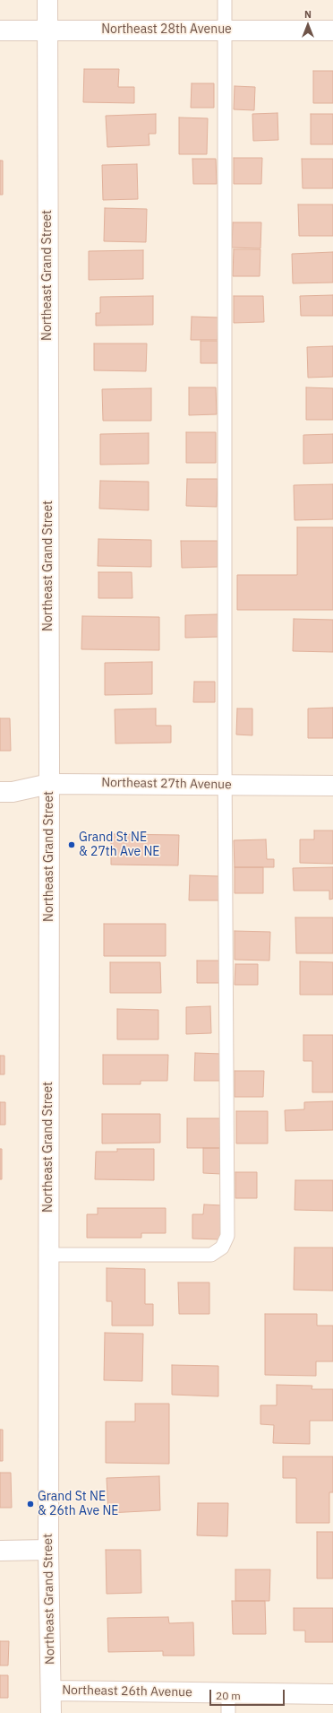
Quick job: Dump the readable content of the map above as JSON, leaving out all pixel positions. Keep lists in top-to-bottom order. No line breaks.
{"streets":{"street":["Northeast 28th Avenue","Northeast Grand Street","Northeast 27th Avenue","Northeast 26th Avenue"]},"crossings":[["Northeast 28th Avenue","Northeast Grand Street"],["Northeast Grand Street","Northeast 27th Avenue"],["Northeast Grand Street","Northeast 26th Avenue"]],"places":["Grand St NE & 27th Ave NE","Grand St NE & 26th Ave NE"],"scale_bar":"20 m","north":"top"}
